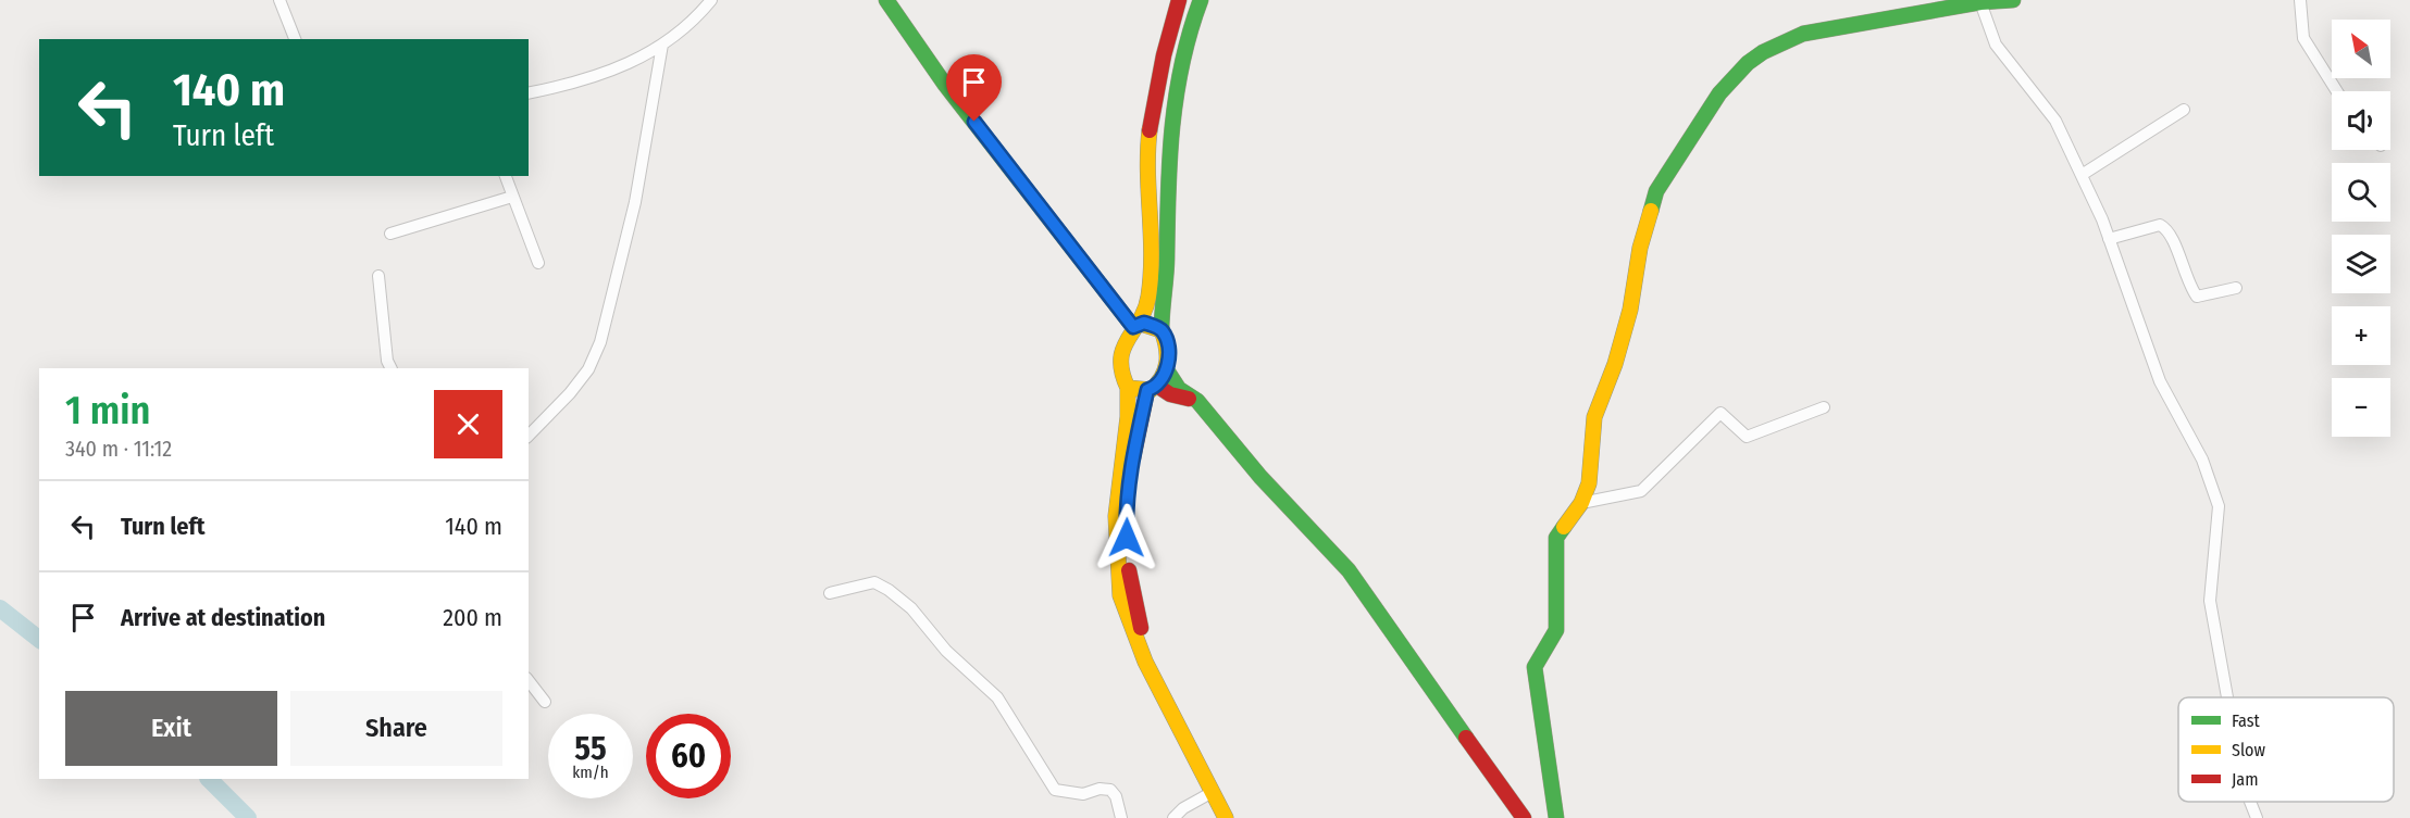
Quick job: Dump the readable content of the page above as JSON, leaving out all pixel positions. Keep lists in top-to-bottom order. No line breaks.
{"legend":["Fast","Slow","Jam"],"north":"top left","page":{"map_buttons":["+","−"],"turn":["140 m","Turn left"],"heading":["1 min","340 m · 11:12"],"list":[{"name":"Turn left","value":"140 m"},{"name":"Arrive at destination","value":"200 m"}],"buttons":["Exit","Share"],"speed":"55 km/h","limit":"60"}}
